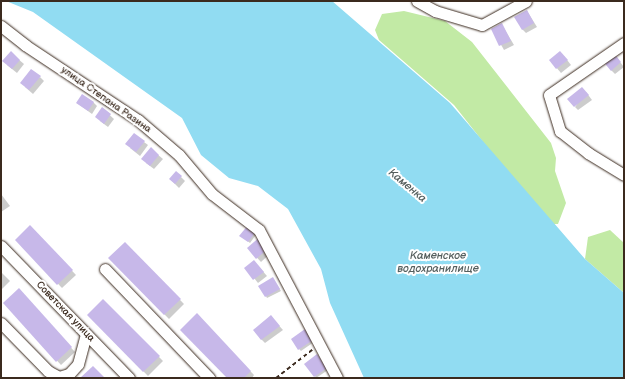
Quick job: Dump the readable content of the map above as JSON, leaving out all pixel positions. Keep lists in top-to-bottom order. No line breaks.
{"streets":{"street":["улица Степана Разина","Советская улица"]},"water":["Каменка","Каменское водохранилище"]}
